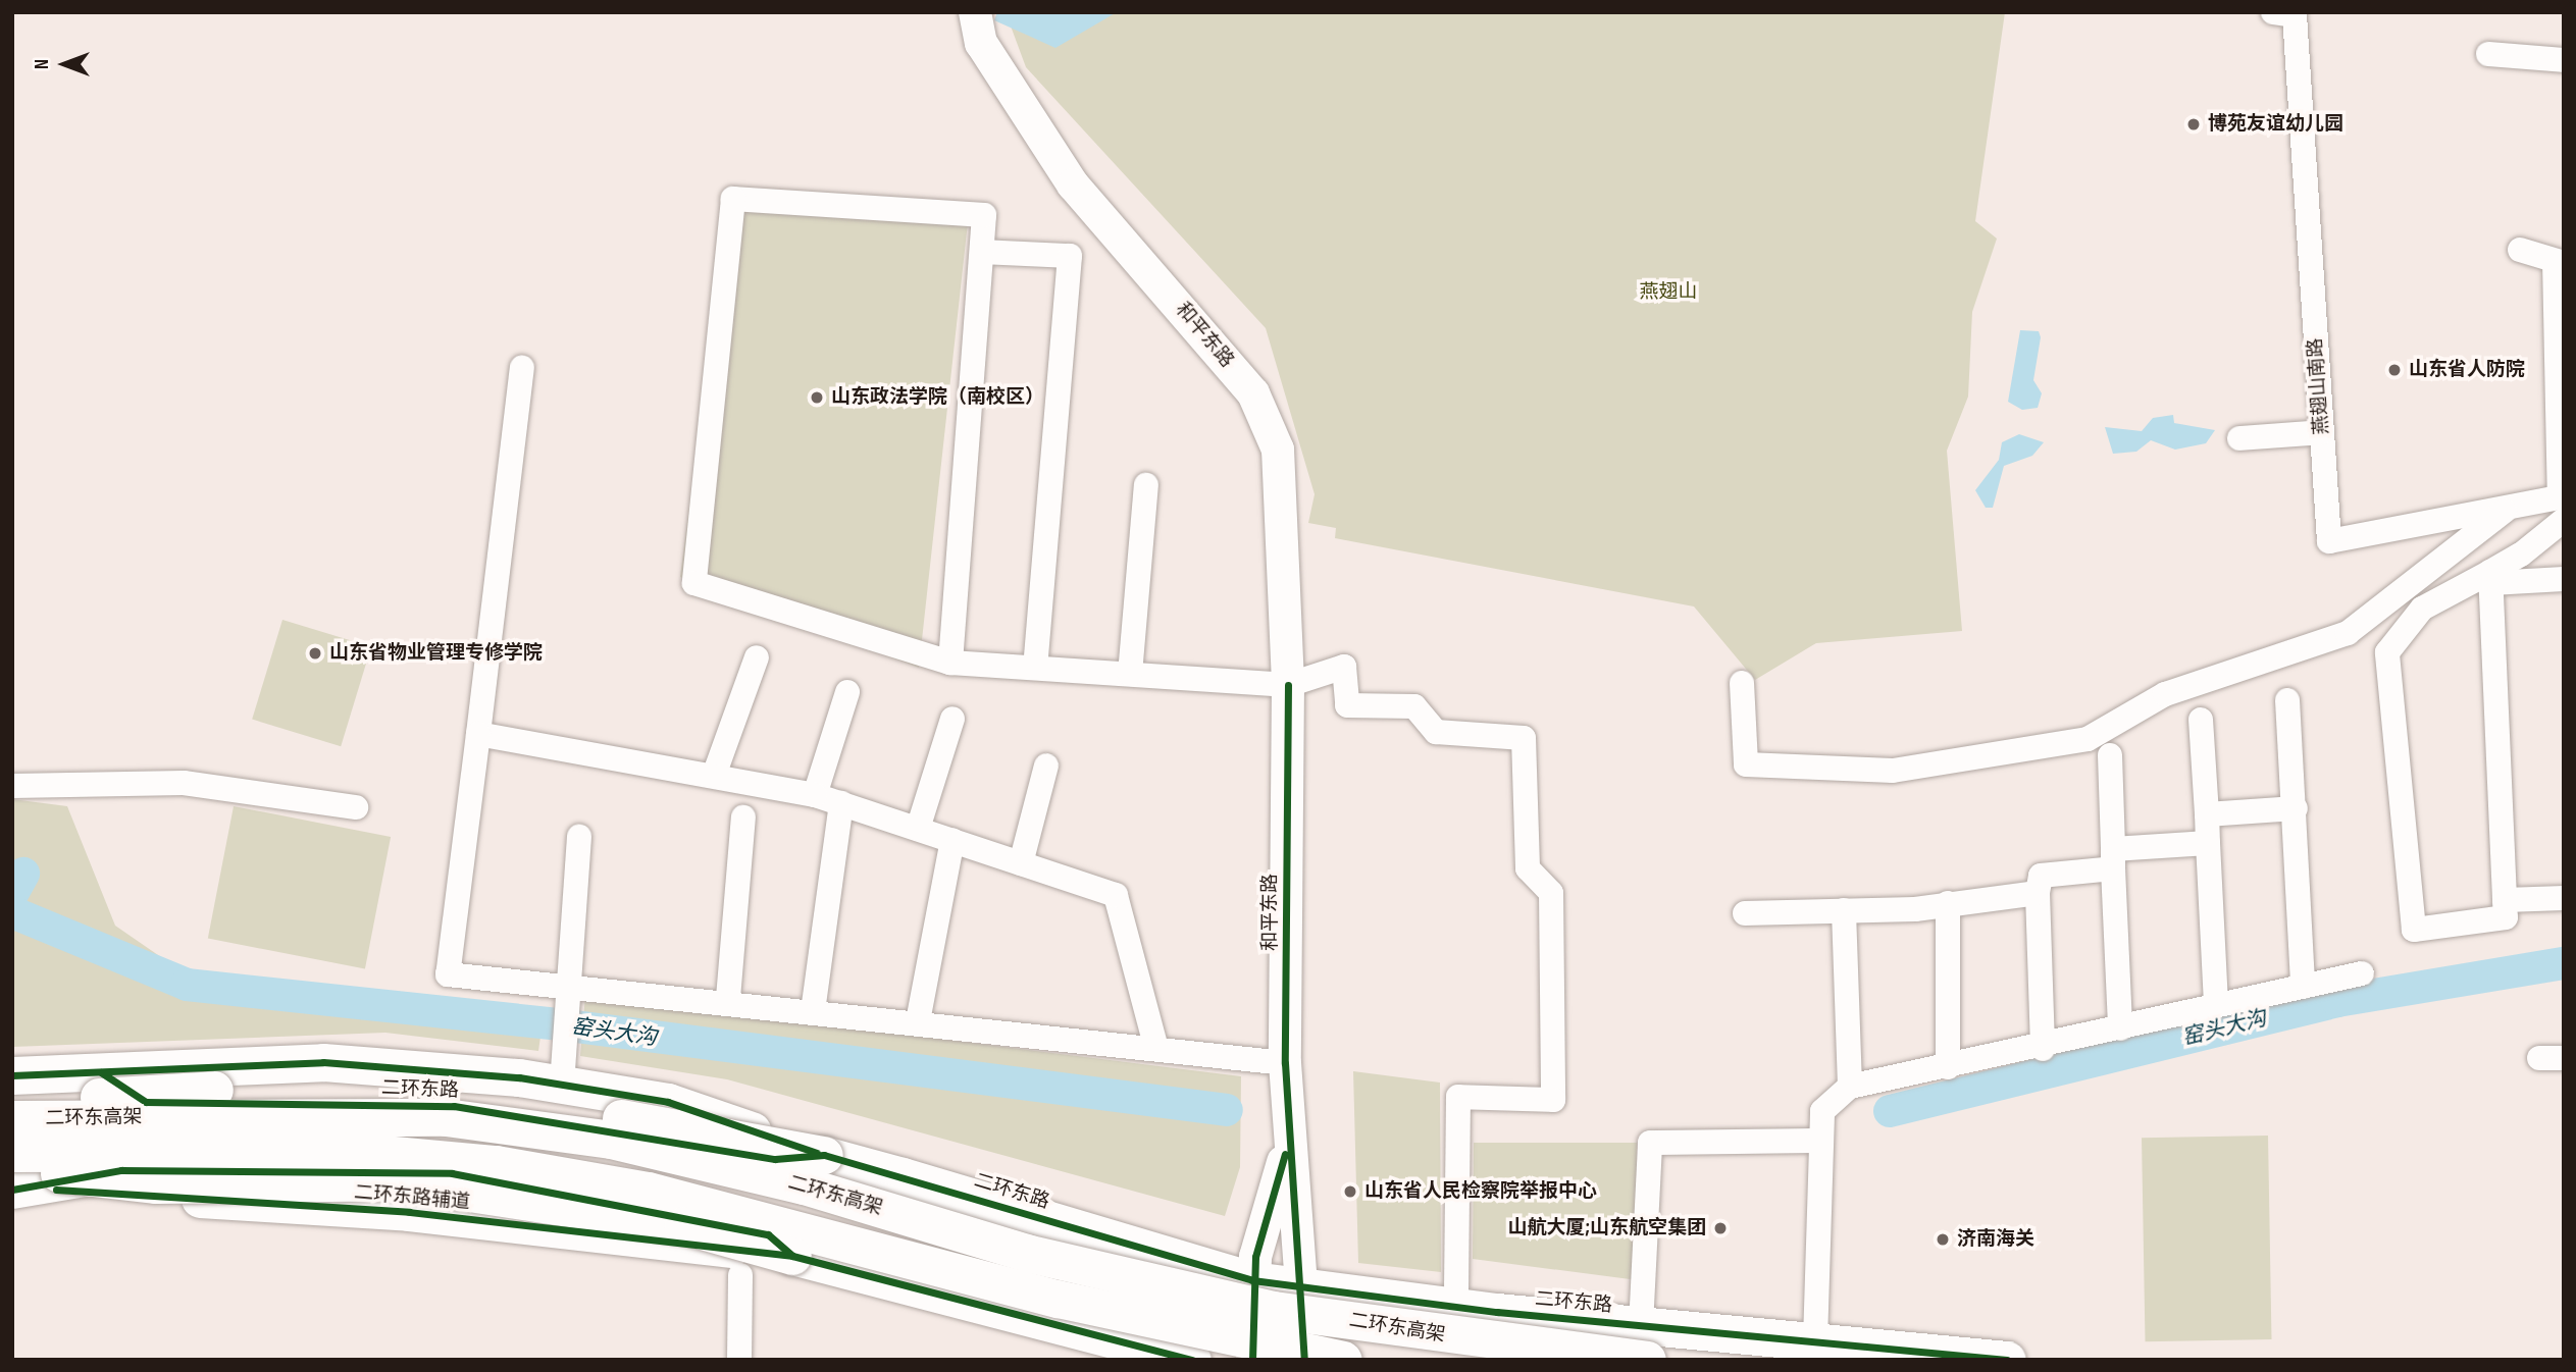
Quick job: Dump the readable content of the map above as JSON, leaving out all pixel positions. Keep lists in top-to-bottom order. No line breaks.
{"streets":{"highway":["二环东路","二环东高架"],"main road":["和平东路"],"street":["燕翅山南路"],"cycle path":["二环东路辅道"]},"crossings":[["和平东路","二环东路"],["二环东路","二环东高架"]],"water":["窑头大沟"],"parks":["燕翅山"],"places":["博苑友谊幼儿园","山东省人防院","山东政法学院（南校区）","山东省物业管理专修学院","山东省人民检察院举报中心","山航大厦;山东航空集团","济南海关"],"north":"left"}
